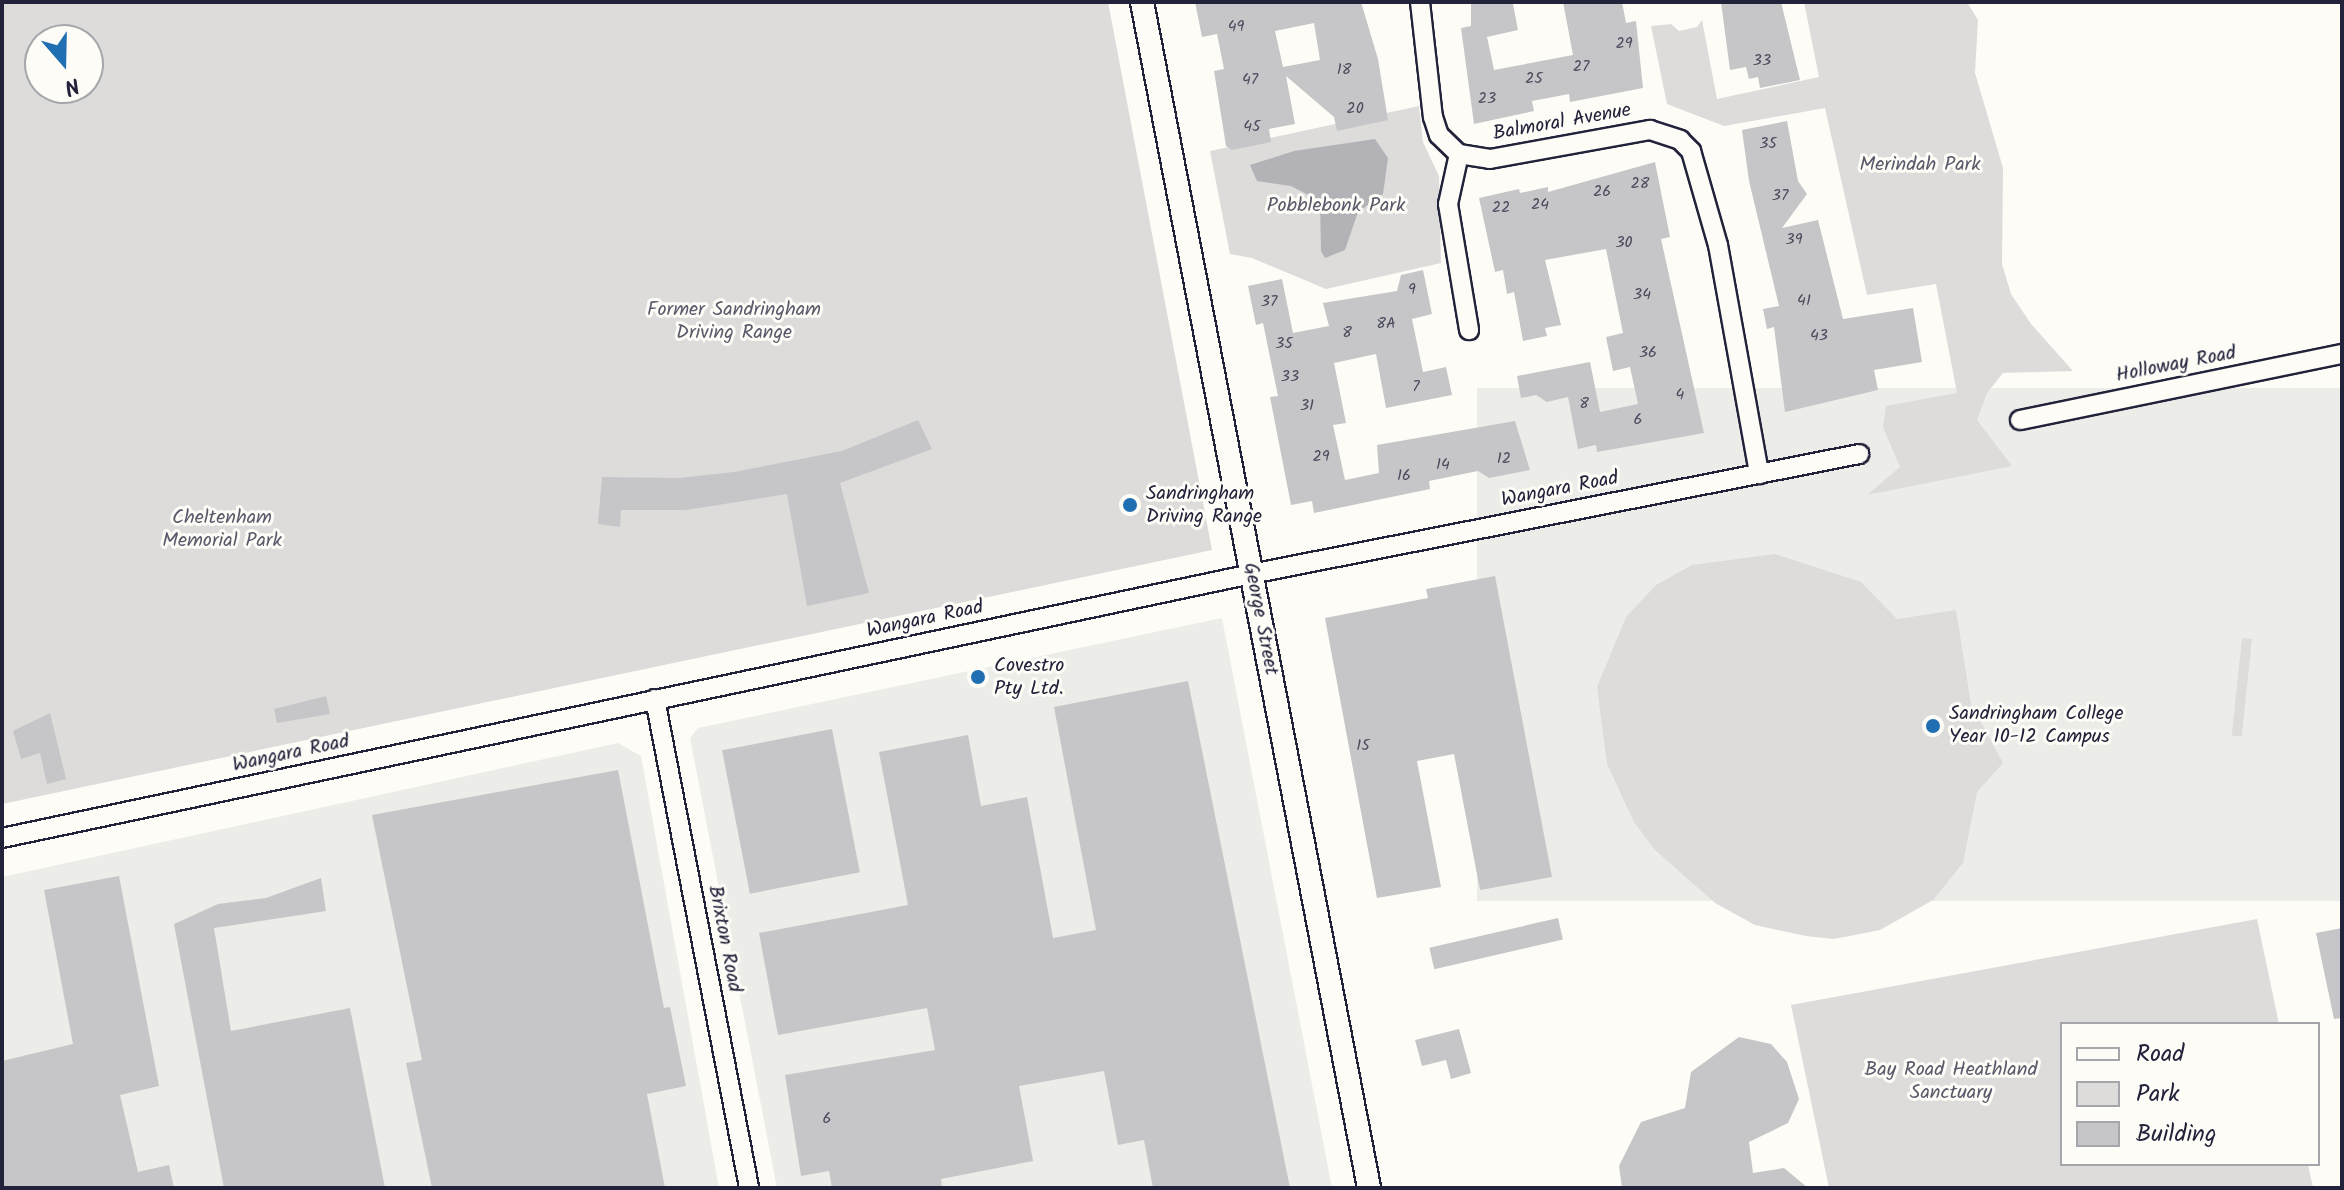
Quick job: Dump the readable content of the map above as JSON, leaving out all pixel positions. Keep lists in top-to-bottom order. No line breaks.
{"streets":{"street":["Balmoral Avenue","Holloway Road","Wangara Road","George Street","Brixton Road"]},"crossings":[["Balmoral Avenue","Wangara Road"],["Wangara Road","George Street"],["Wangara Road","Brixton Road"]],"parks":["Merindah Park","Pobblebonk Park","Former Sandringham Driving Range","Cheltenham Memorial Park","Bay Road Heathland Sanctuary"],"places":["Sandringham Driving Range","Covestro Pty Ltd.","Sandringham College Year 10-12 Campus"],"house_numbers":["49","29","33","27","18","25","47","23","20","45","35","28","26","37","24","22","39","30","9","34","41","37","8A","8","43","35","36","33","7","4","8","31","6","29","12","14","16","15","6"],"legend":["Road","Park","Building"],"north":"bottom"}
